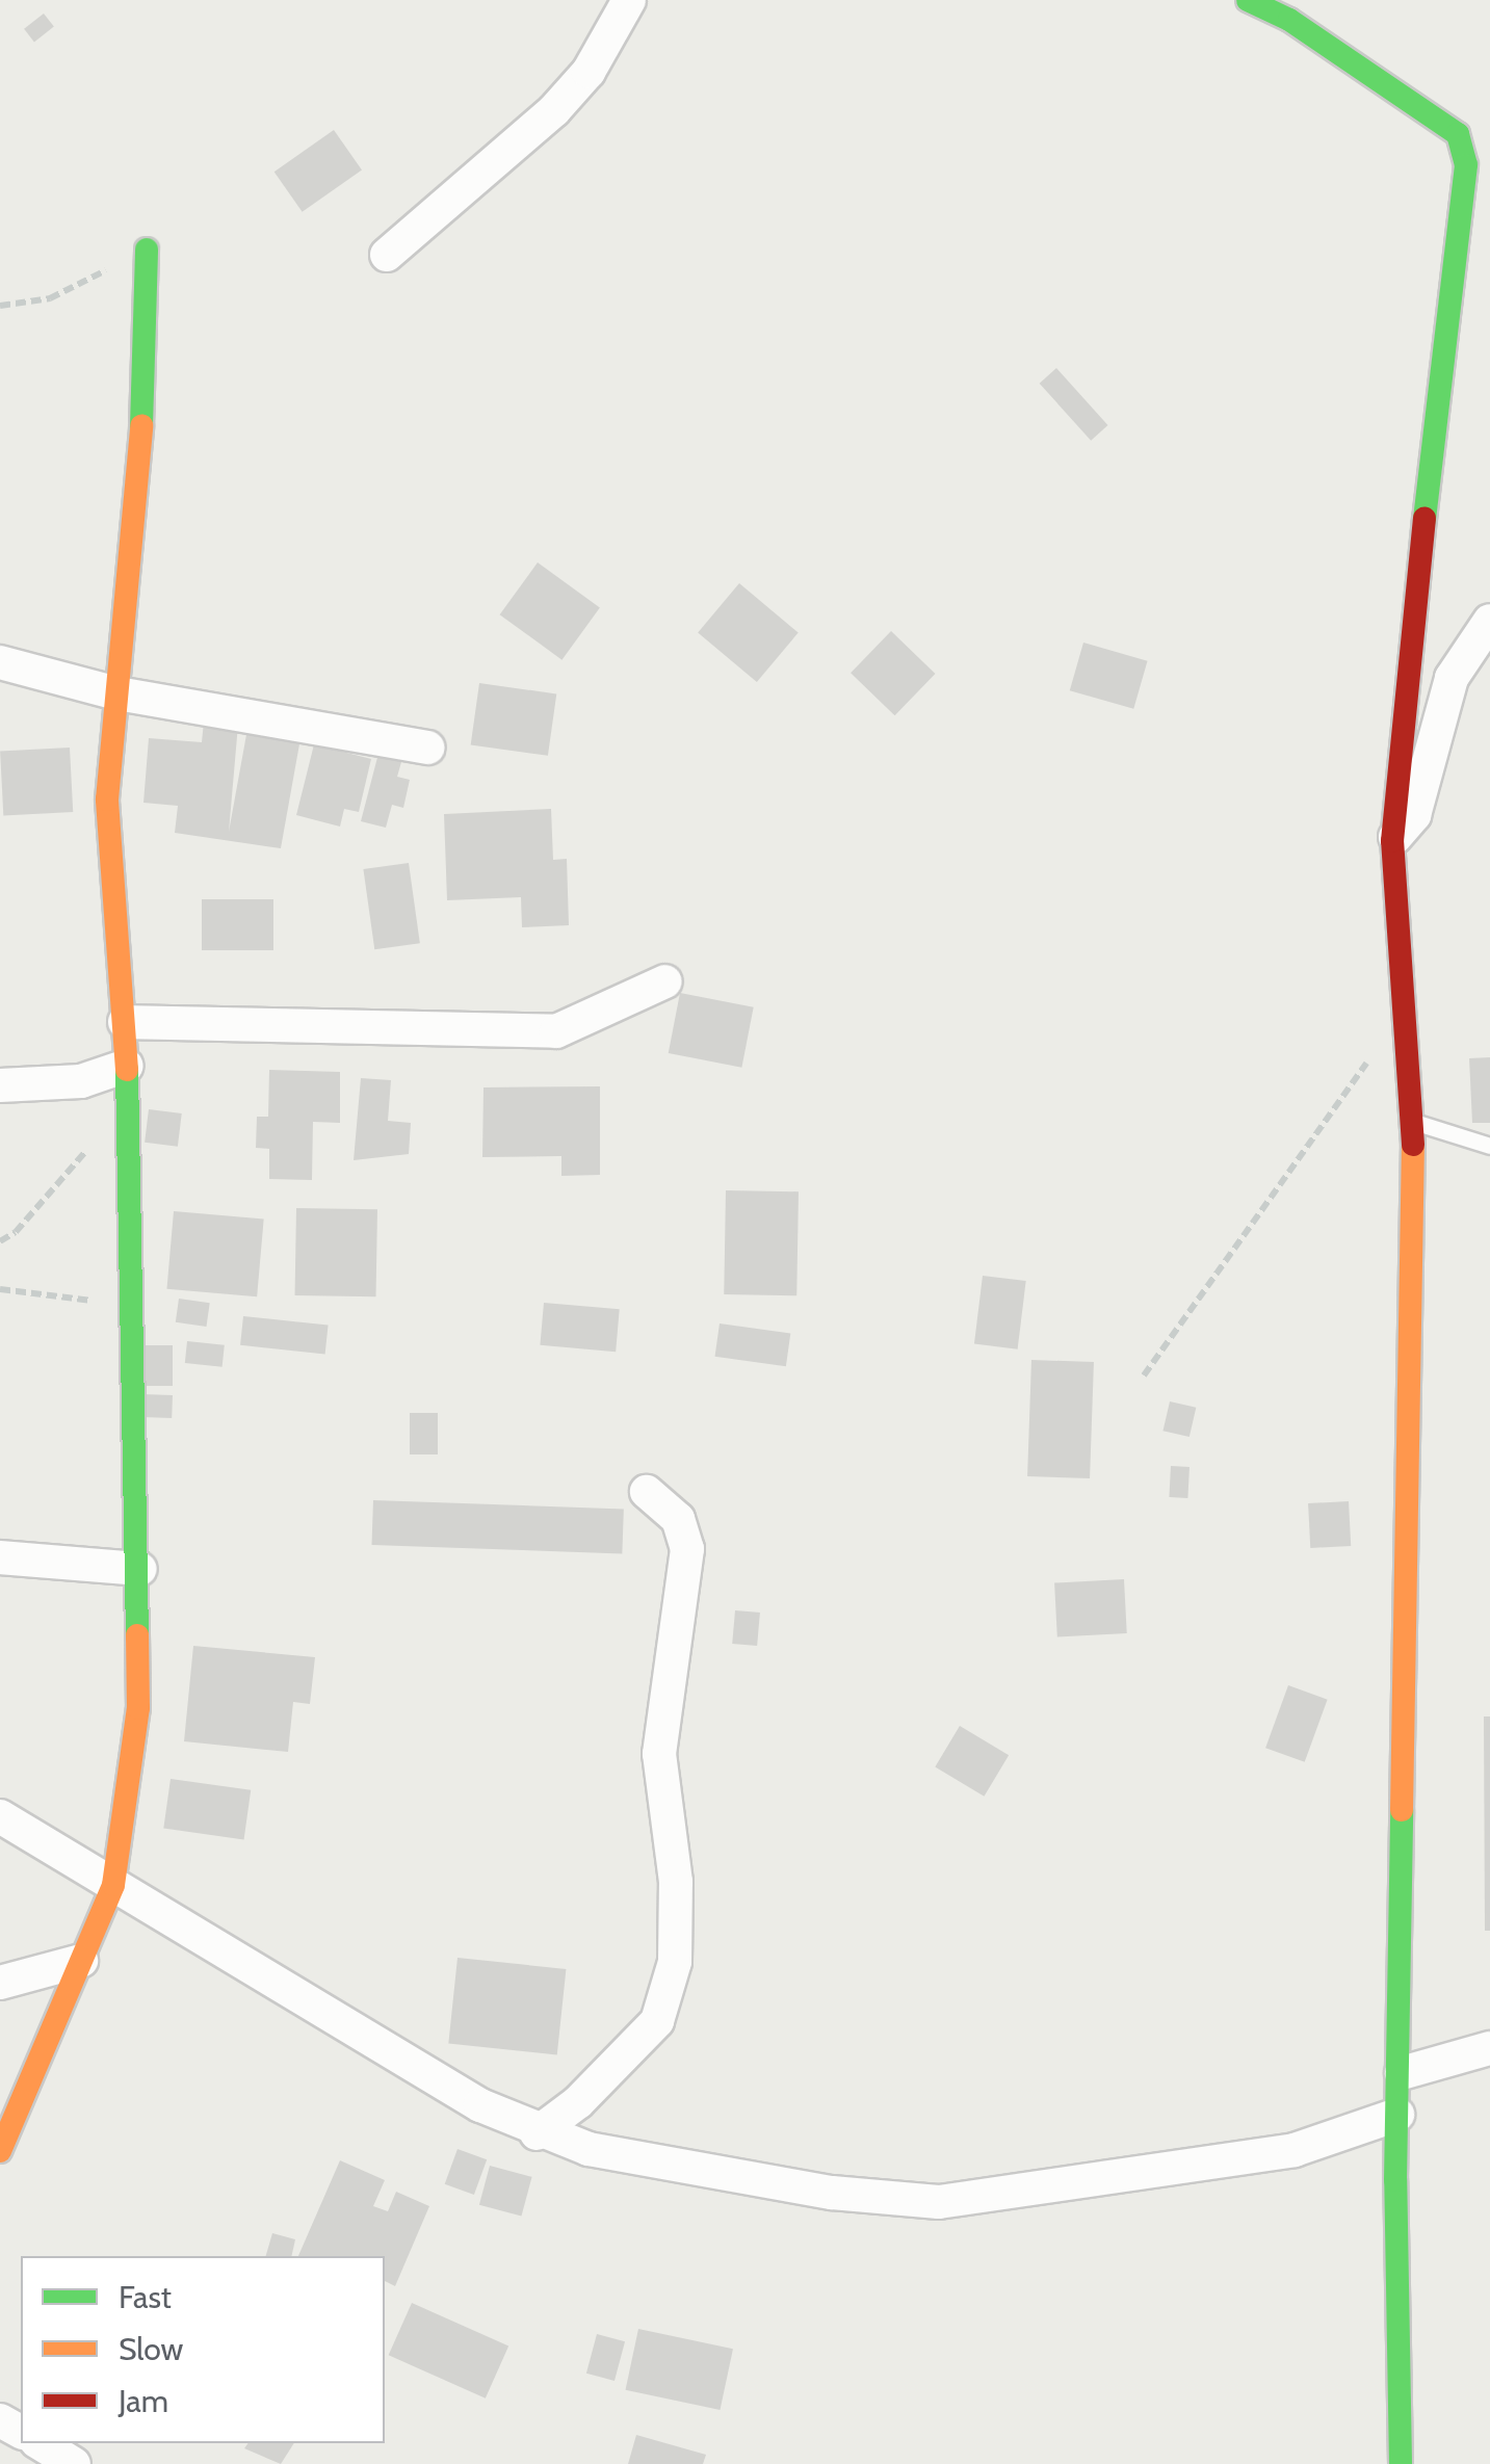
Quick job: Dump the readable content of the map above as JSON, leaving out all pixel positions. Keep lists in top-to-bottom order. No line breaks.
{"legend":["Fast","Slow","Jam"]}
